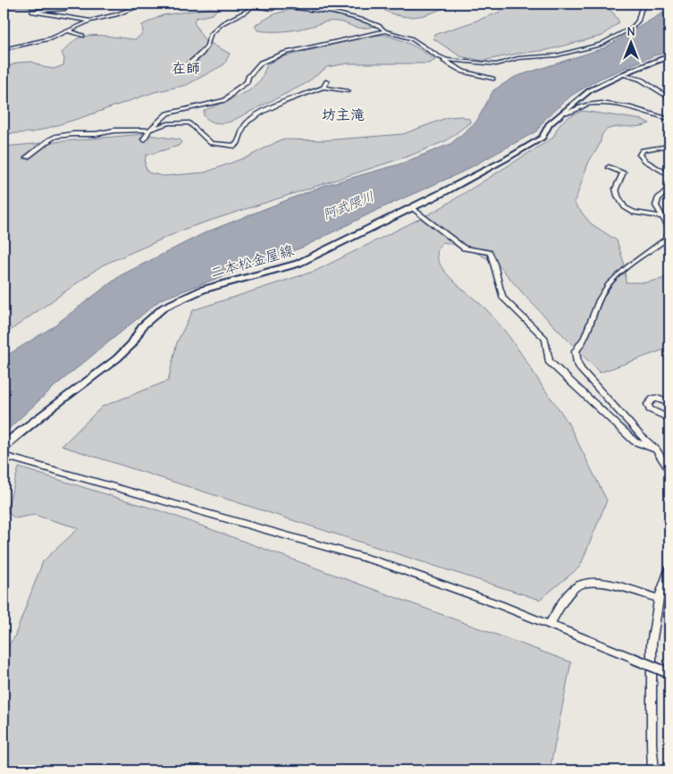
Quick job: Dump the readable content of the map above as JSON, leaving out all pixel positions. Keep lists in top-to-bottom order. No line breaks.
{"streets":{"main road":["二本松金屋線"]},"districts":["在師","坊主滝"],"water":["阿武隈川"],"north":"top"}
